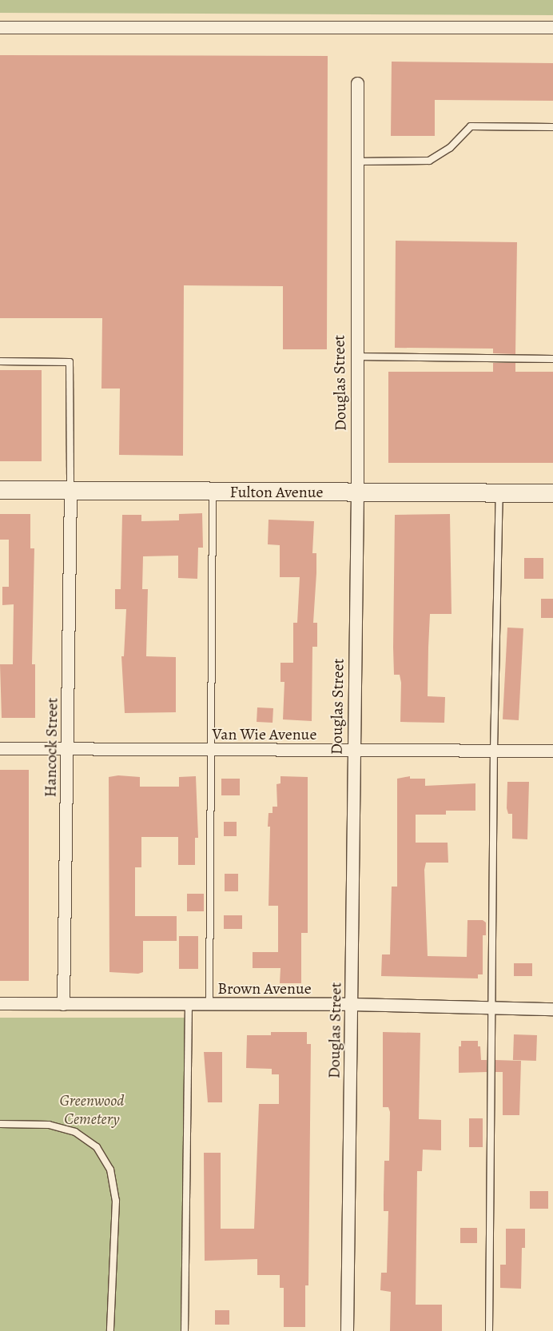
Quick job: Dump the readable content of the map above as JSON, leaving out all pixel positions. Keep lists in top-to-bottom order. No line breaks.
{"streets":{"street":["Douglas Street","Fulton Avenue","Van Wie Avenue","Hancock Street","Brown Avenue"]},"crossings":[["Douglas Street","Fulton Avenue"],["Douglas Street","Van Wie Avenue"],["Douglas Street","Brown Avenue"],["Fulton Avenue","Hancock Street"],["Van Wie Avenue","Hancock Street"],["Hancock Street","Brown Avenue"]],"parks":["Greenwood Cemetery"]}
